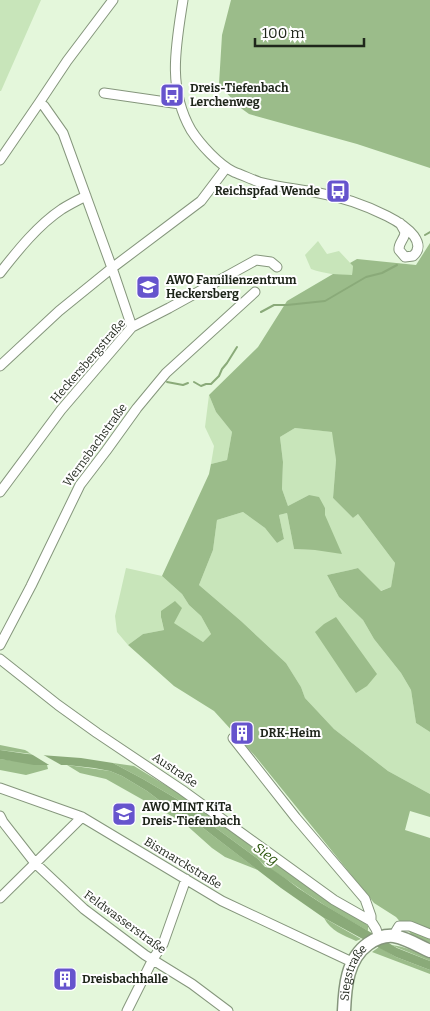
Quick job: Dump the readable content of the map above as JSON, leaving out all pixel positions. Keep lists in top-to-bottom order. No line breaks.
{"streets":{"street":["Heckersbergstraße","Wernsbachstraße","Austraße","Bismarckstraße","Feldwasserstraße","Siegstraße"]},"crossings":[["Austraße","Siegstraße"],["Bismarckstraße","Siegstraße"]],"water":["Sieg"],"places":{"bus stop":["Dreis-Tiefenbach Lerchenweg","Reichspfad Wende"],"school or university":["AWO Familienzentrum Heckersberg","AWO MINT KiTa Dreis-Tiefenbach"],"building":["DRK-Heim","Dreisbachhalle"]},"scale_bar":"100 m"}
